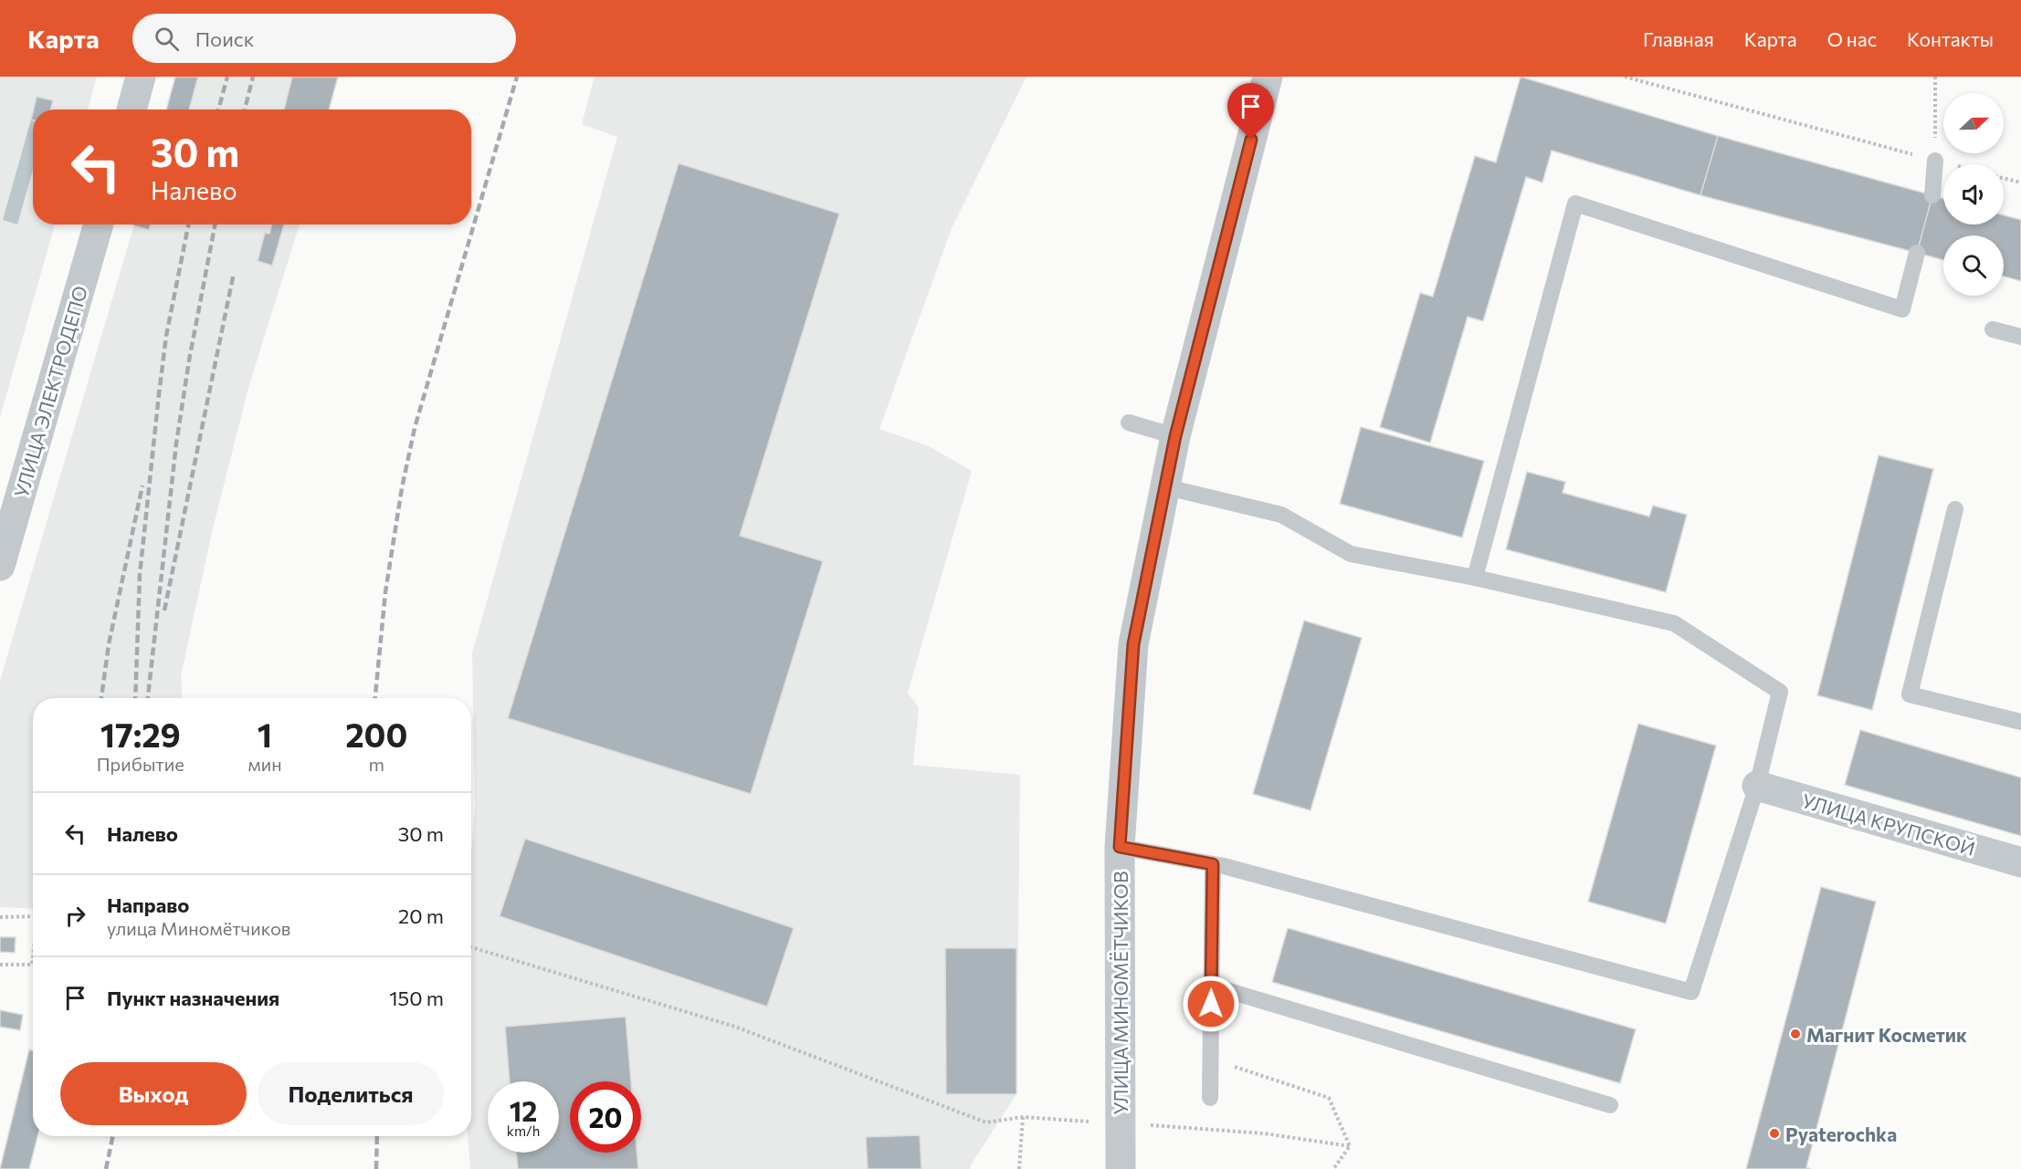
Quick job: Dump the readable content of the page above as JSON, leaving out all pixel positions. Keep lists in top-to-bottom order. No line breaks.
{"streets":{"street":["УЛИЦА ЭЛЕКТРОДЕПО","УЛИЦА КРУПСКОЙ","УЛИЦА МИНОМЁТЧИКОВ"]},"places":["Магнит Косметик","Pyaterochka"],"north":"right","page":{"header":"Карта","search":"Поиск","nav":["Главная","Карта","О нас","Контакты"],"turn":["30 m","Налево"],"eta":["17:29","Прибытие","1","мин","200","m"],"list":[{"name":"Налево","value":"30 m"},{"name":"Направо","note":"улица Миномётчиков","value":"20 m"},{"name":"Пункт назначения","value":"150 m"}],"buttons":["Выход","Поделиться"],"speed":"12 km/h","limit":"20"}}
